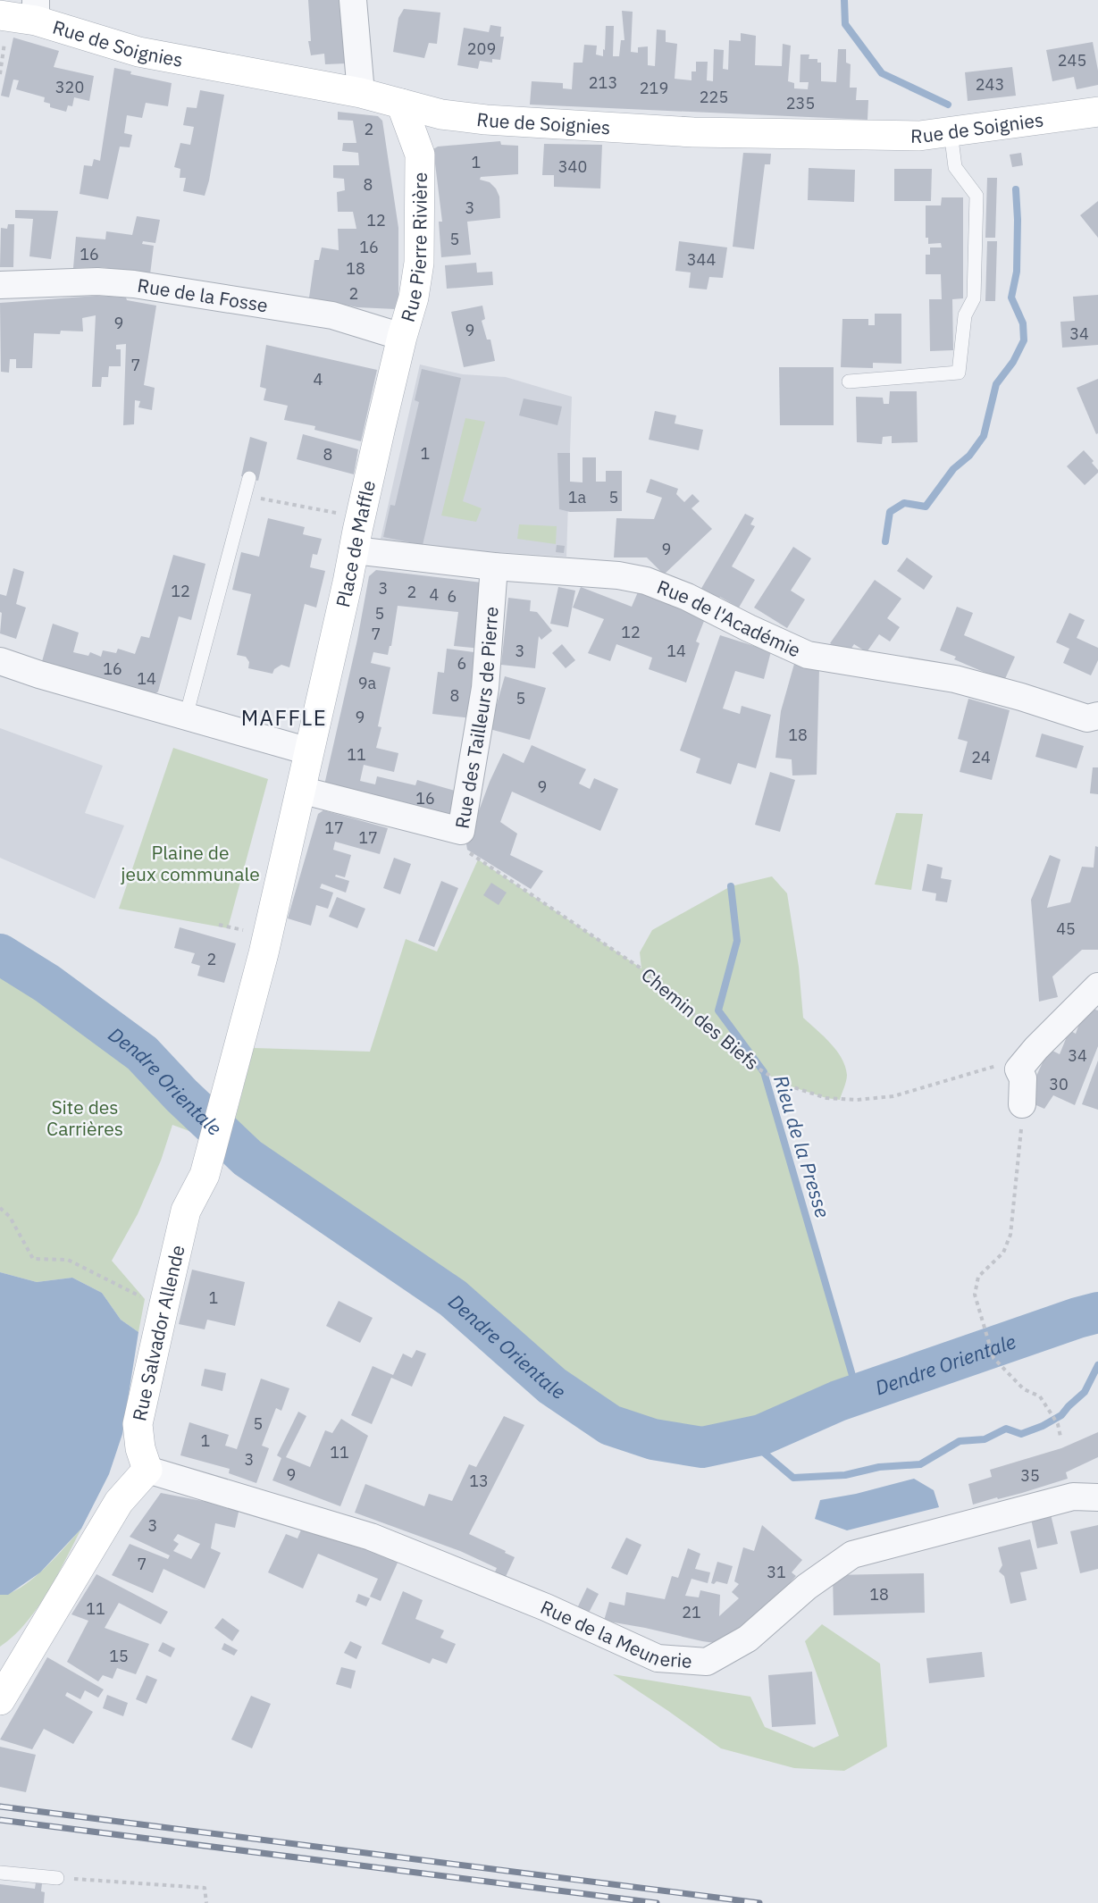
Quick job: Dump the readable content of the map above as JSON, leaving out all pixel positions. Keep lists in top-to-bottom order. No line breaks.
{"streets":{"street":["Rue de Soignies","Rue Pierre Rivière","Rue de la Fosse","Place de Maffle","Rue de l'Académie","Rue des Tailleurs de Pierre","Rue Salvador Allende","Rue de la Meunerie"],"path":["Chemin des Biefs"]},"crossings":[["Rue de Soignies","Rue Pierre Rivière"],["Rue Pierre Rivière","Rue de la Fosse"],["Rue Pierre Rivière","Place de Maffle"],["Rue de la Fosse","Place de Maffle"],["Place de Maffle","Rue de l'Académie"],["Place de Maffle","Rue des Tailleurs de Pierre"],["Place de Maffle","Rue Salvador Allende"],["Rue de l'Académie","Rue des Tailleurs de Pierre"],["Rue des Tailleurs de Pierre","Chemin des Biefs"],["Rue Salvador Allende","Rue de la Meunerie"]],"districts":["MAFFLE"],"water":["Dendre Orientale","Rieu de la Presse"],"parks":["Plaine de jeux communale","Site des Carrières"],"house_numbers":["209","245","213","243","320","219","225","235","2","1","340","8","3","12","5","16","16","344","18","2","9","9","34","7","4","1","8","1a","5","9","3","12","2","4","6","5","12","7","3","14","6","16","14","9a","8","5","9","18","11","24","9","16","17","17","45","2","34","30","1","5","1","11","3","9","35","13","3","7","31","18","11","21","15"]}
